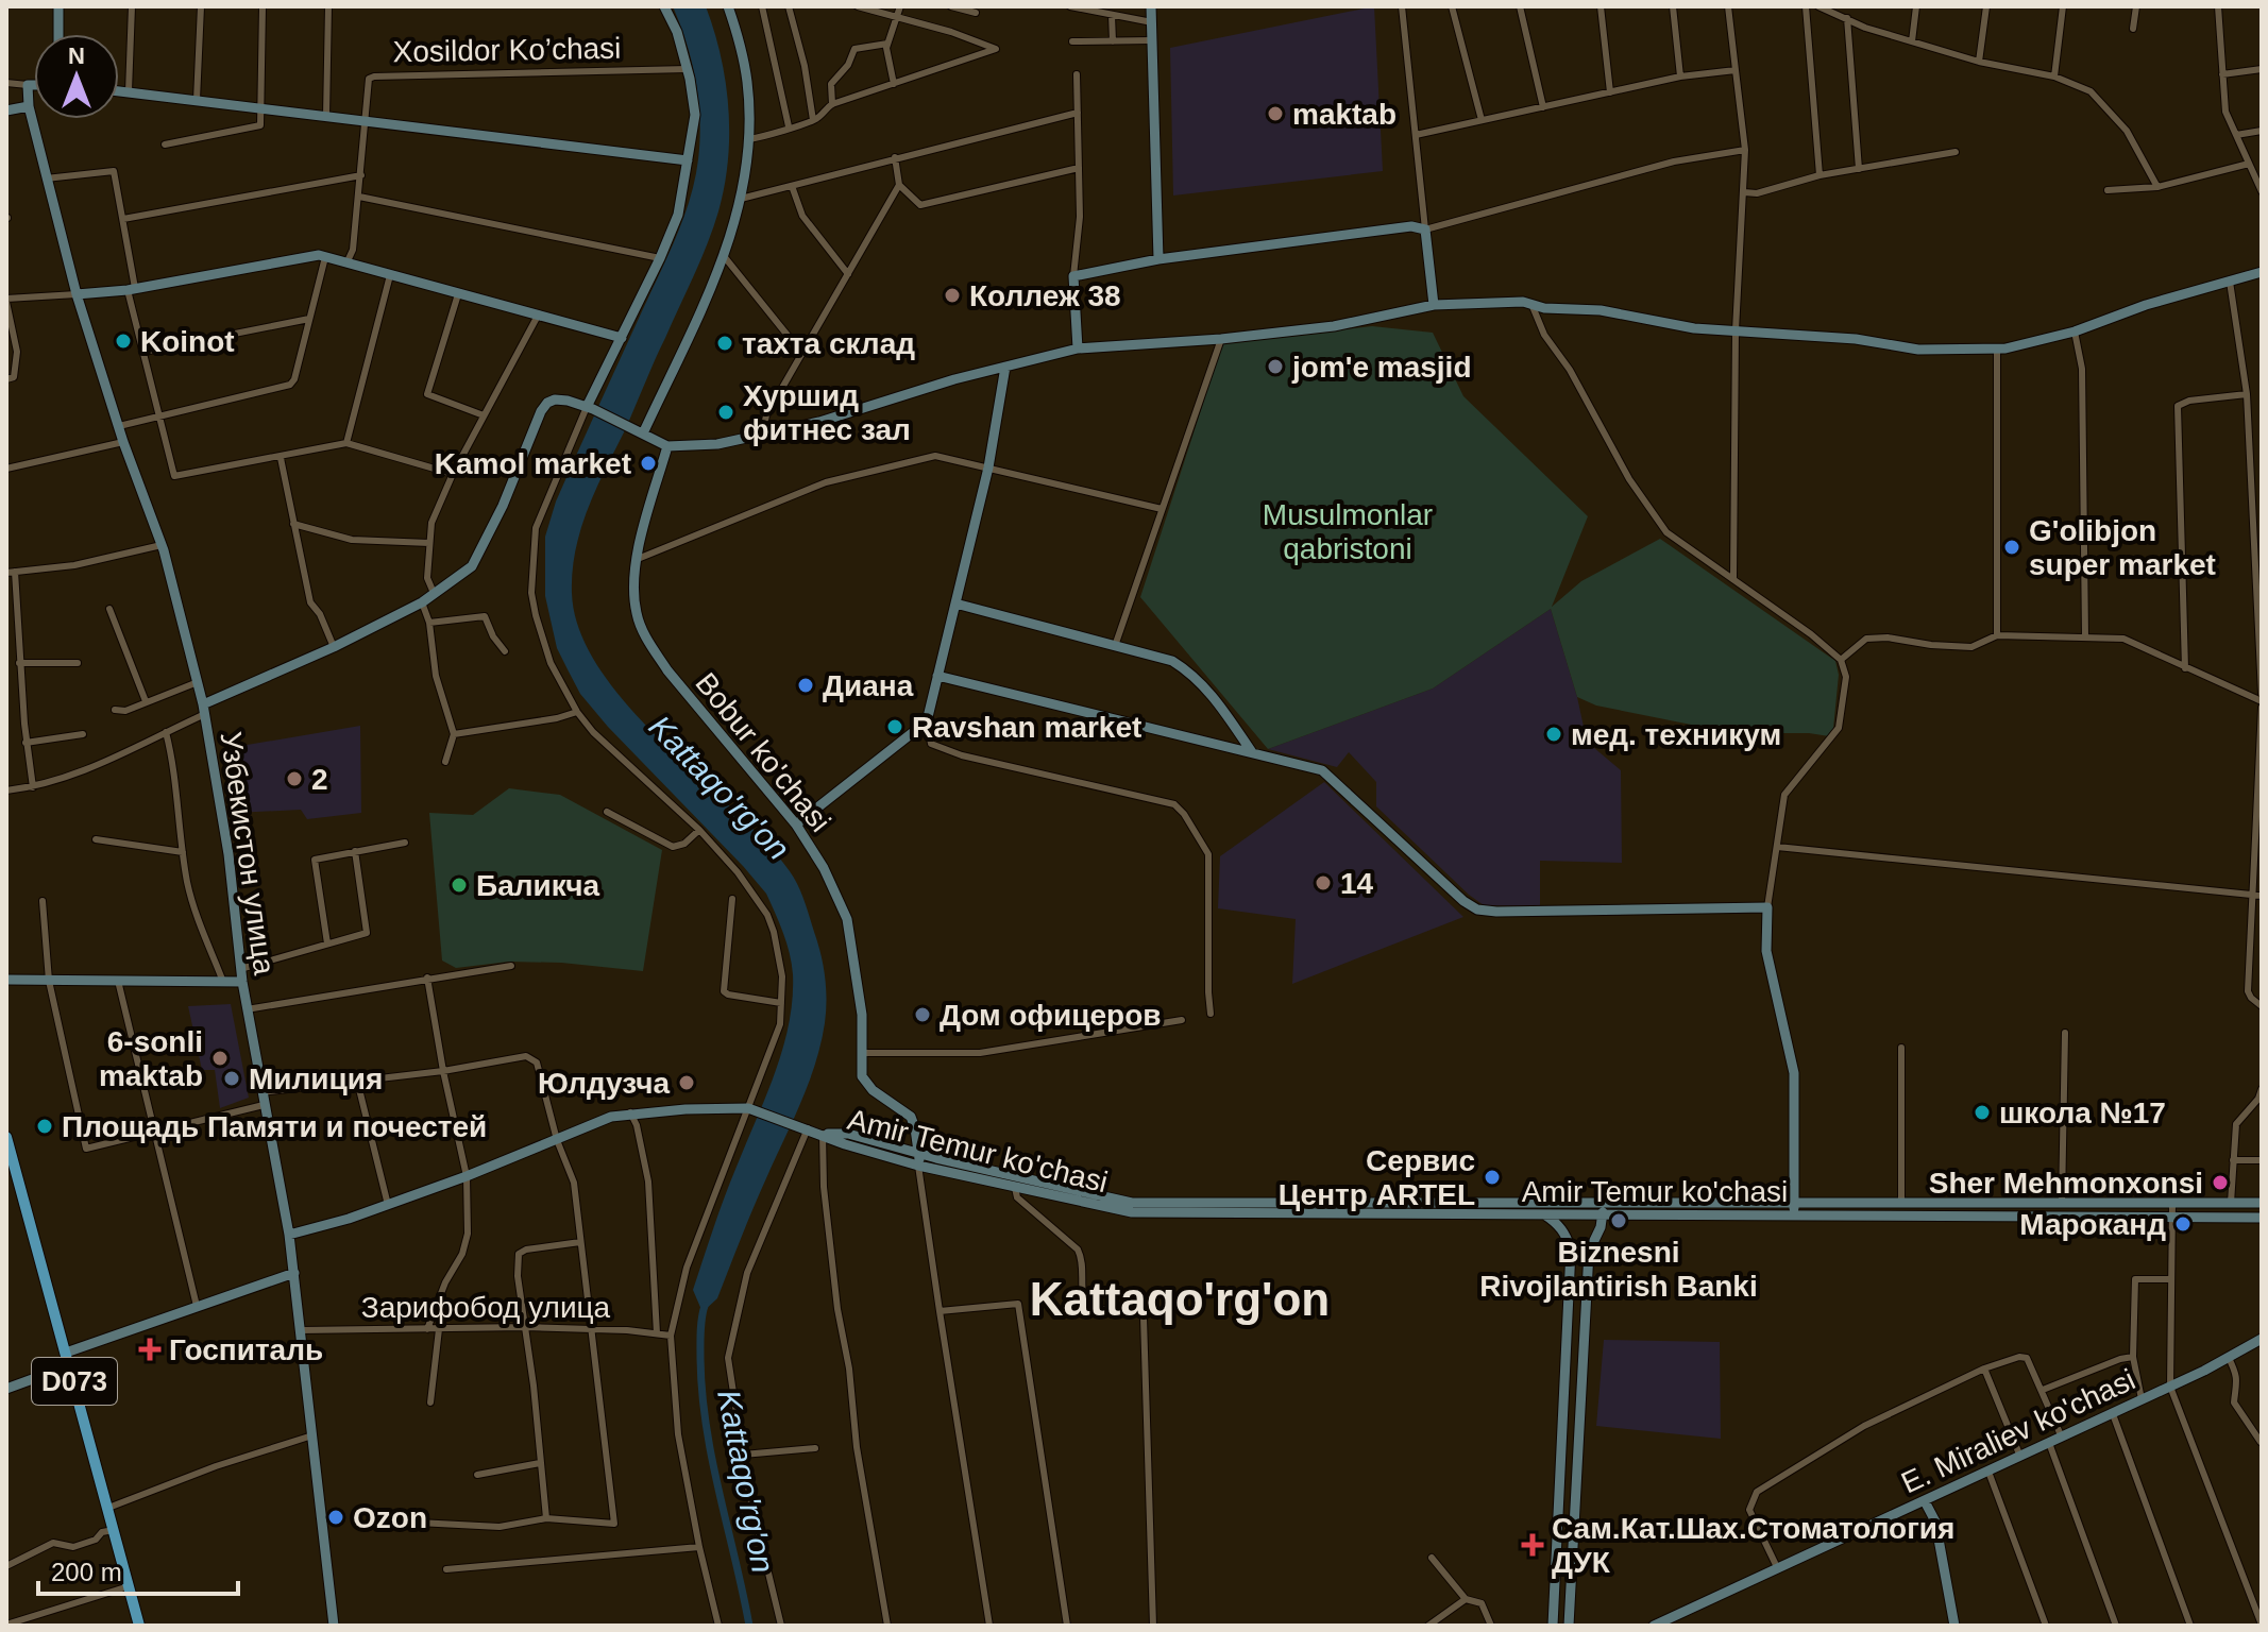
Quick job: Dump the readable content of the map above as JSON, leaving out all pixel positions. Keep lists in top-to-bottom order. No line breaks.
{"streets":{"main road":["D073"],"street":["Xosildor Ko’chasi","Bobur ko'chasi","Узбекистон улица","Amir Temur ko'chasi","Зарифобод улица","E. Miraliev ko'chasi"]},"crossings":[["Bobur ko'chasi","Amir Temur ko'chasi"],["Узбекистон улица","Зарифобод улица"]],"districts":["Kattaqo'rg'on"],"water":["Kattaqo'rg'on"],"parks":["Musulmonlar qabristoni"],"places":{"other":["maktab","Коллеж 38","Koinot","тахта склад","jom'e masjid","Хуршид фитнес зал","Kamol market","G'olibjon super market","Диана","Ravshan market","мед. техникум","2","14","Баликча","Дом офицеров","6-sonli maktab","Милиция","Юлдузча","школа №17","Площадь Памяти и почестей","Сервис Центр ARTEL","Sher Mehmonxonsi","Biznesni Rivojlantirish Banki","Мароканд","Ozon"],"health":["Госпиталь","Сам.Кат.Шах.Стоматология ДУК"]},"scale_bar":"200 m","north":"top"}
